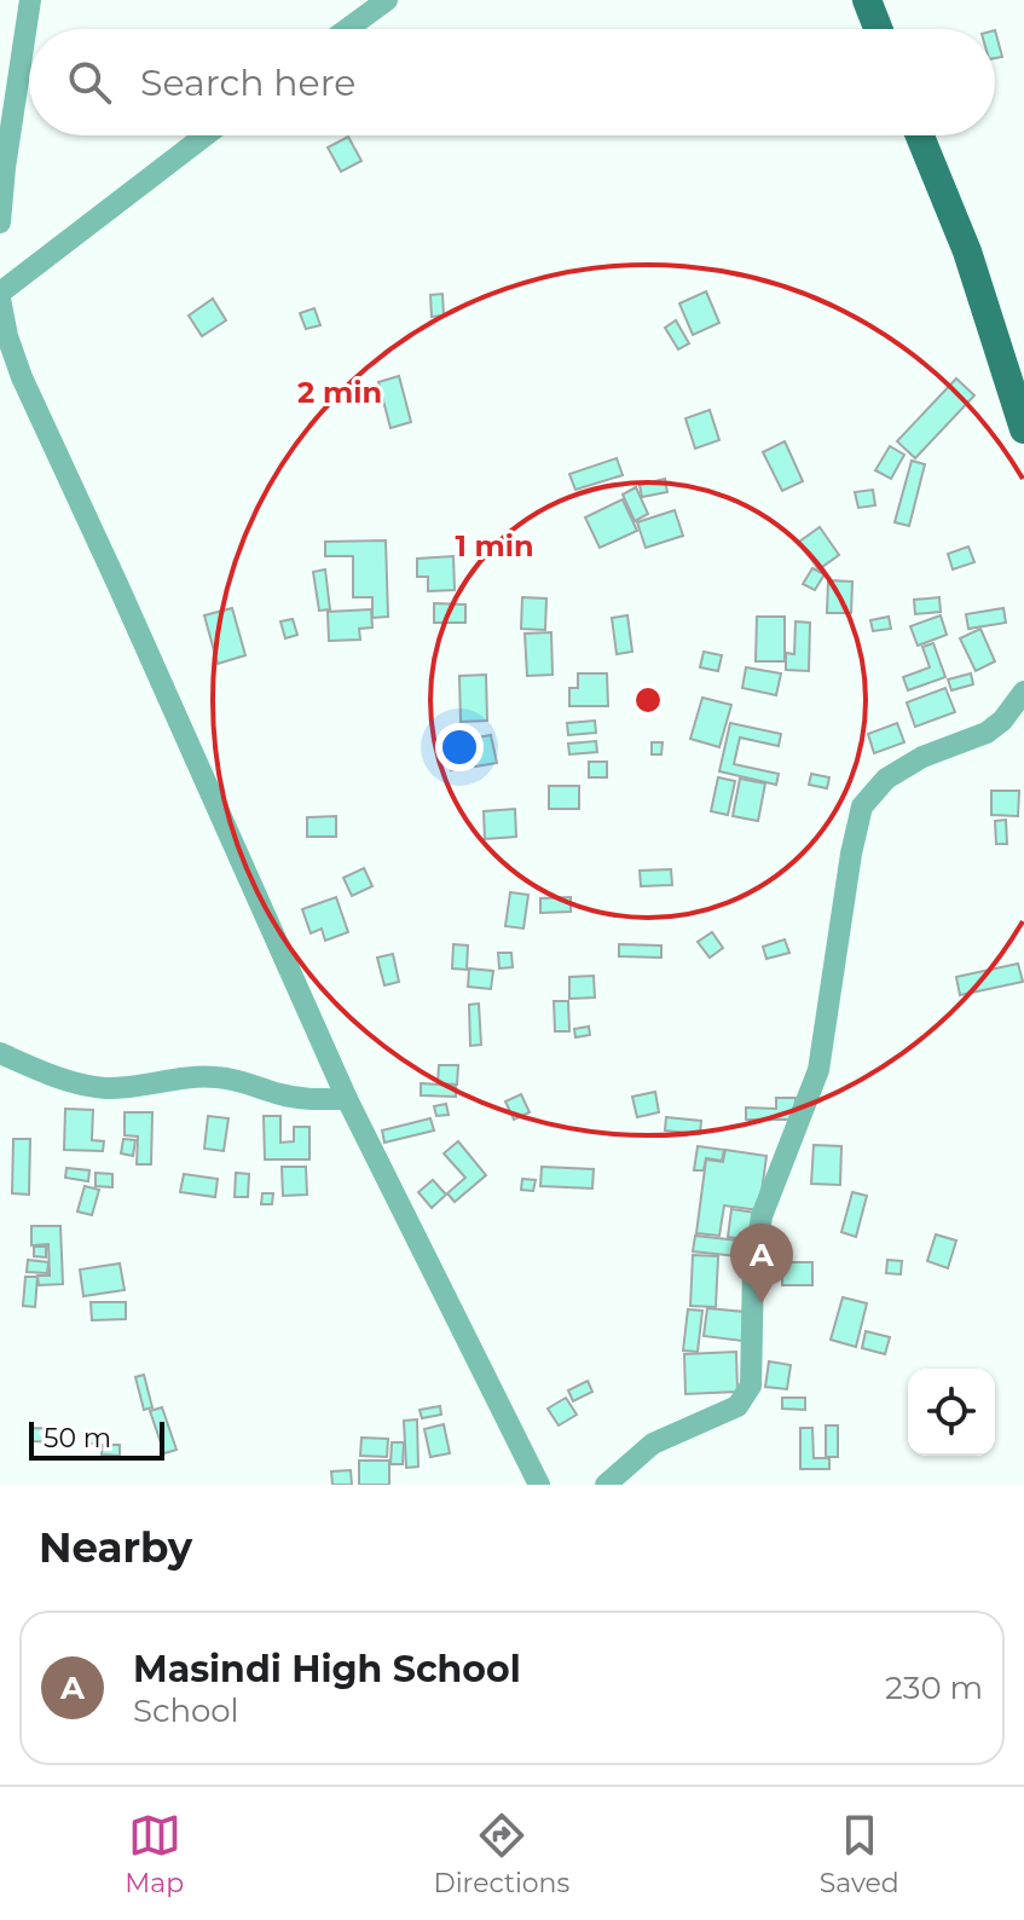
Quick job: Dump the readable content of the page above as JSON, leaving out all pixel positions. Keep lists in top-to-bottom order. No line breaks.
{"scale_bar":"50 m","page":{"search":"Search here","pins":"A","scale":"50 m","heading":"Nearby","list":[{"mark":"A","name":"Masindi High School","note":"School","value":"230 m"}],"nav":["Map","Directions","Saved"]},"rings":["2 min","1 min"]}
